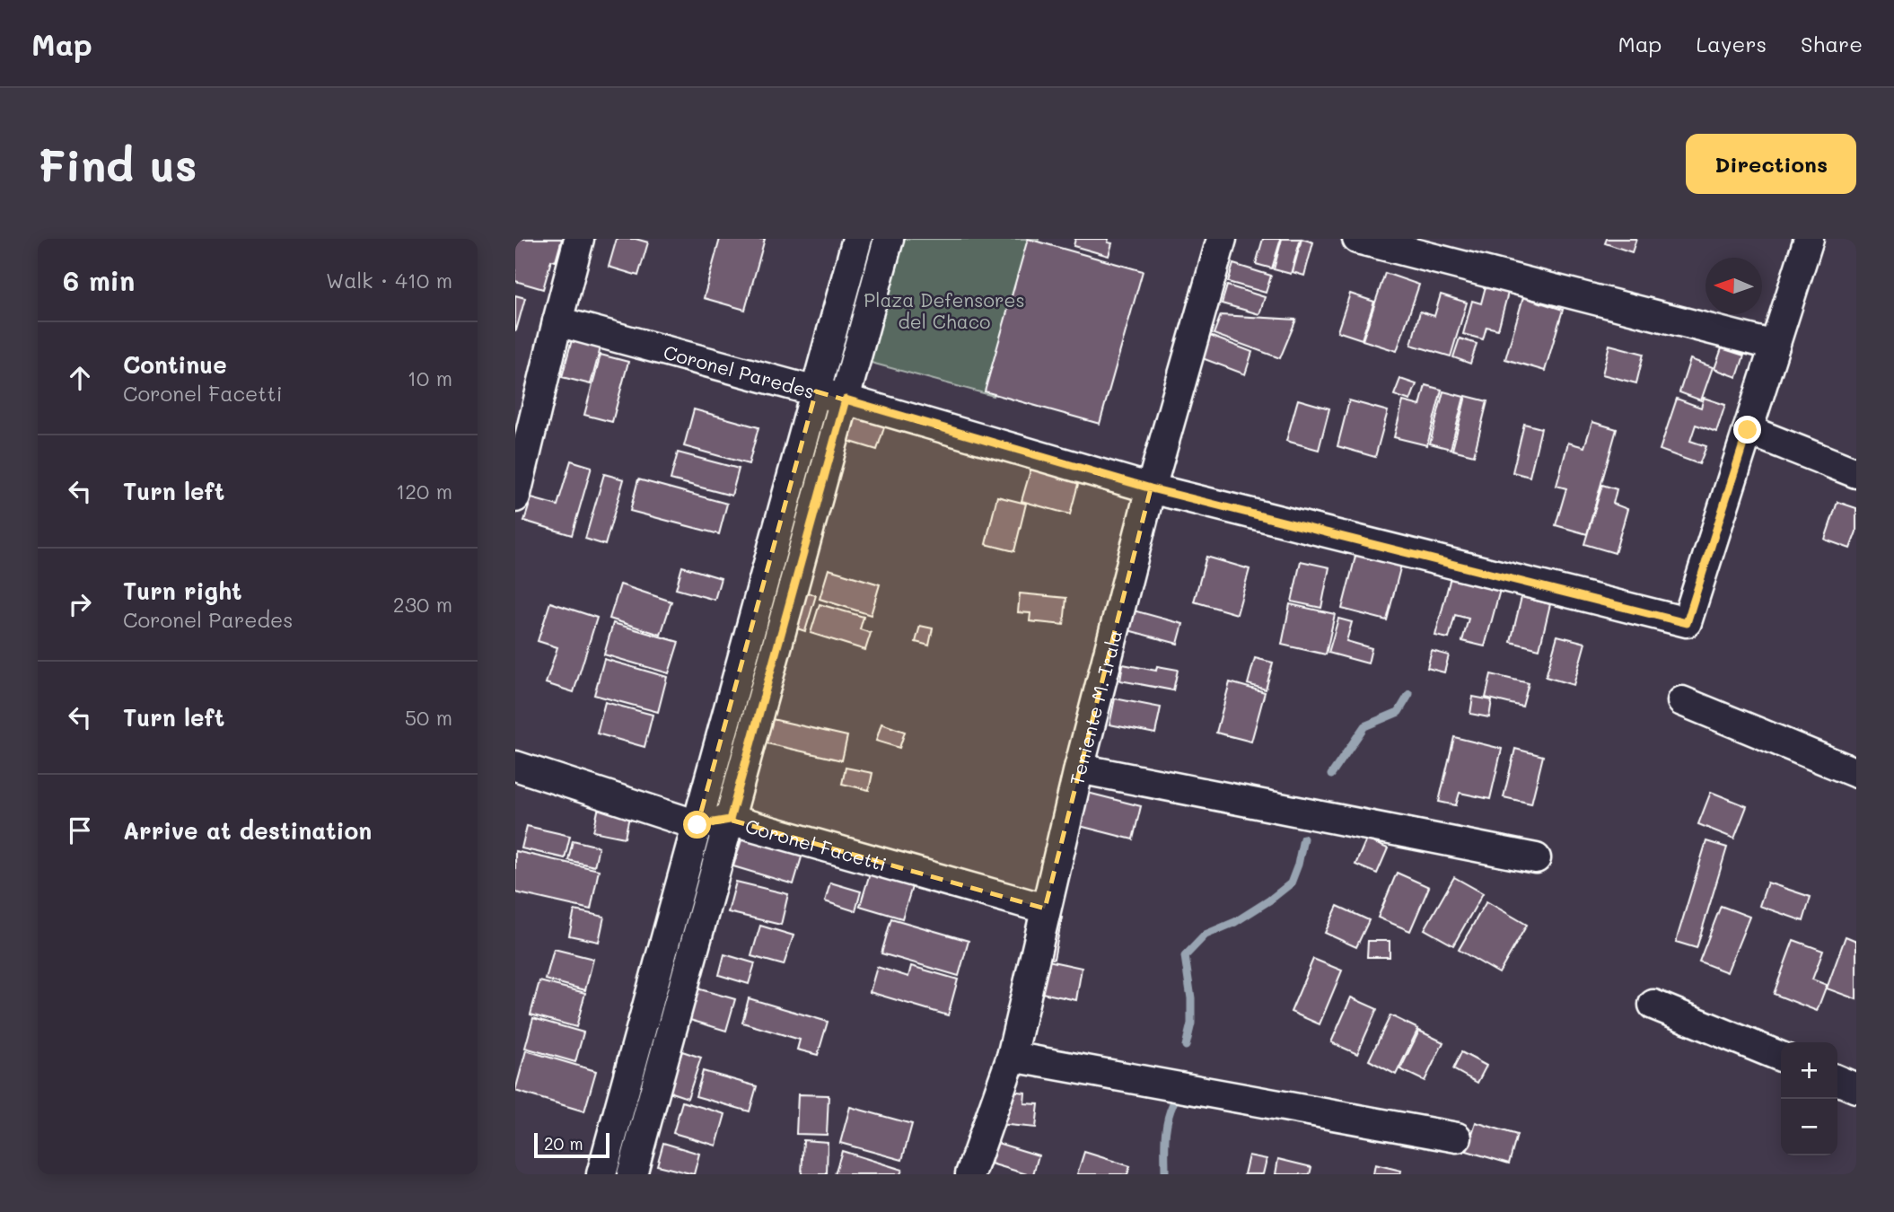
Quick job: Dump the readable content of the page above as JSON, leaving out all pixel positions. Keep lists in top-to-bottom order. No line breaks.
{"streets":{"street":["Coronel Paredes","Teniente M. Irala","Coronel Facetti"]},"crossings":[["Coronel Paredes","Teniente M. Irala"],["Teniente M. Irala","Coronel Facetti"]],"parks":["Plaza Defensores del Chaco"],"scale_bar":"20 m","north":"left","page":{"header":"Map","nav":["Map","Layers","Share"],"buttons":"Directions","title":"Find us","heading":["6 min","Walk · 410 m"],"list":[["Continue","Coronel Facetti","10 m"],["Turn left","120 m"],["Turn right","Coronel Paredes","230 m"],["Turn left","50 m"],"Arrive at destination"],"map_buttons":["+","−"],"scale":"20 m"}}
